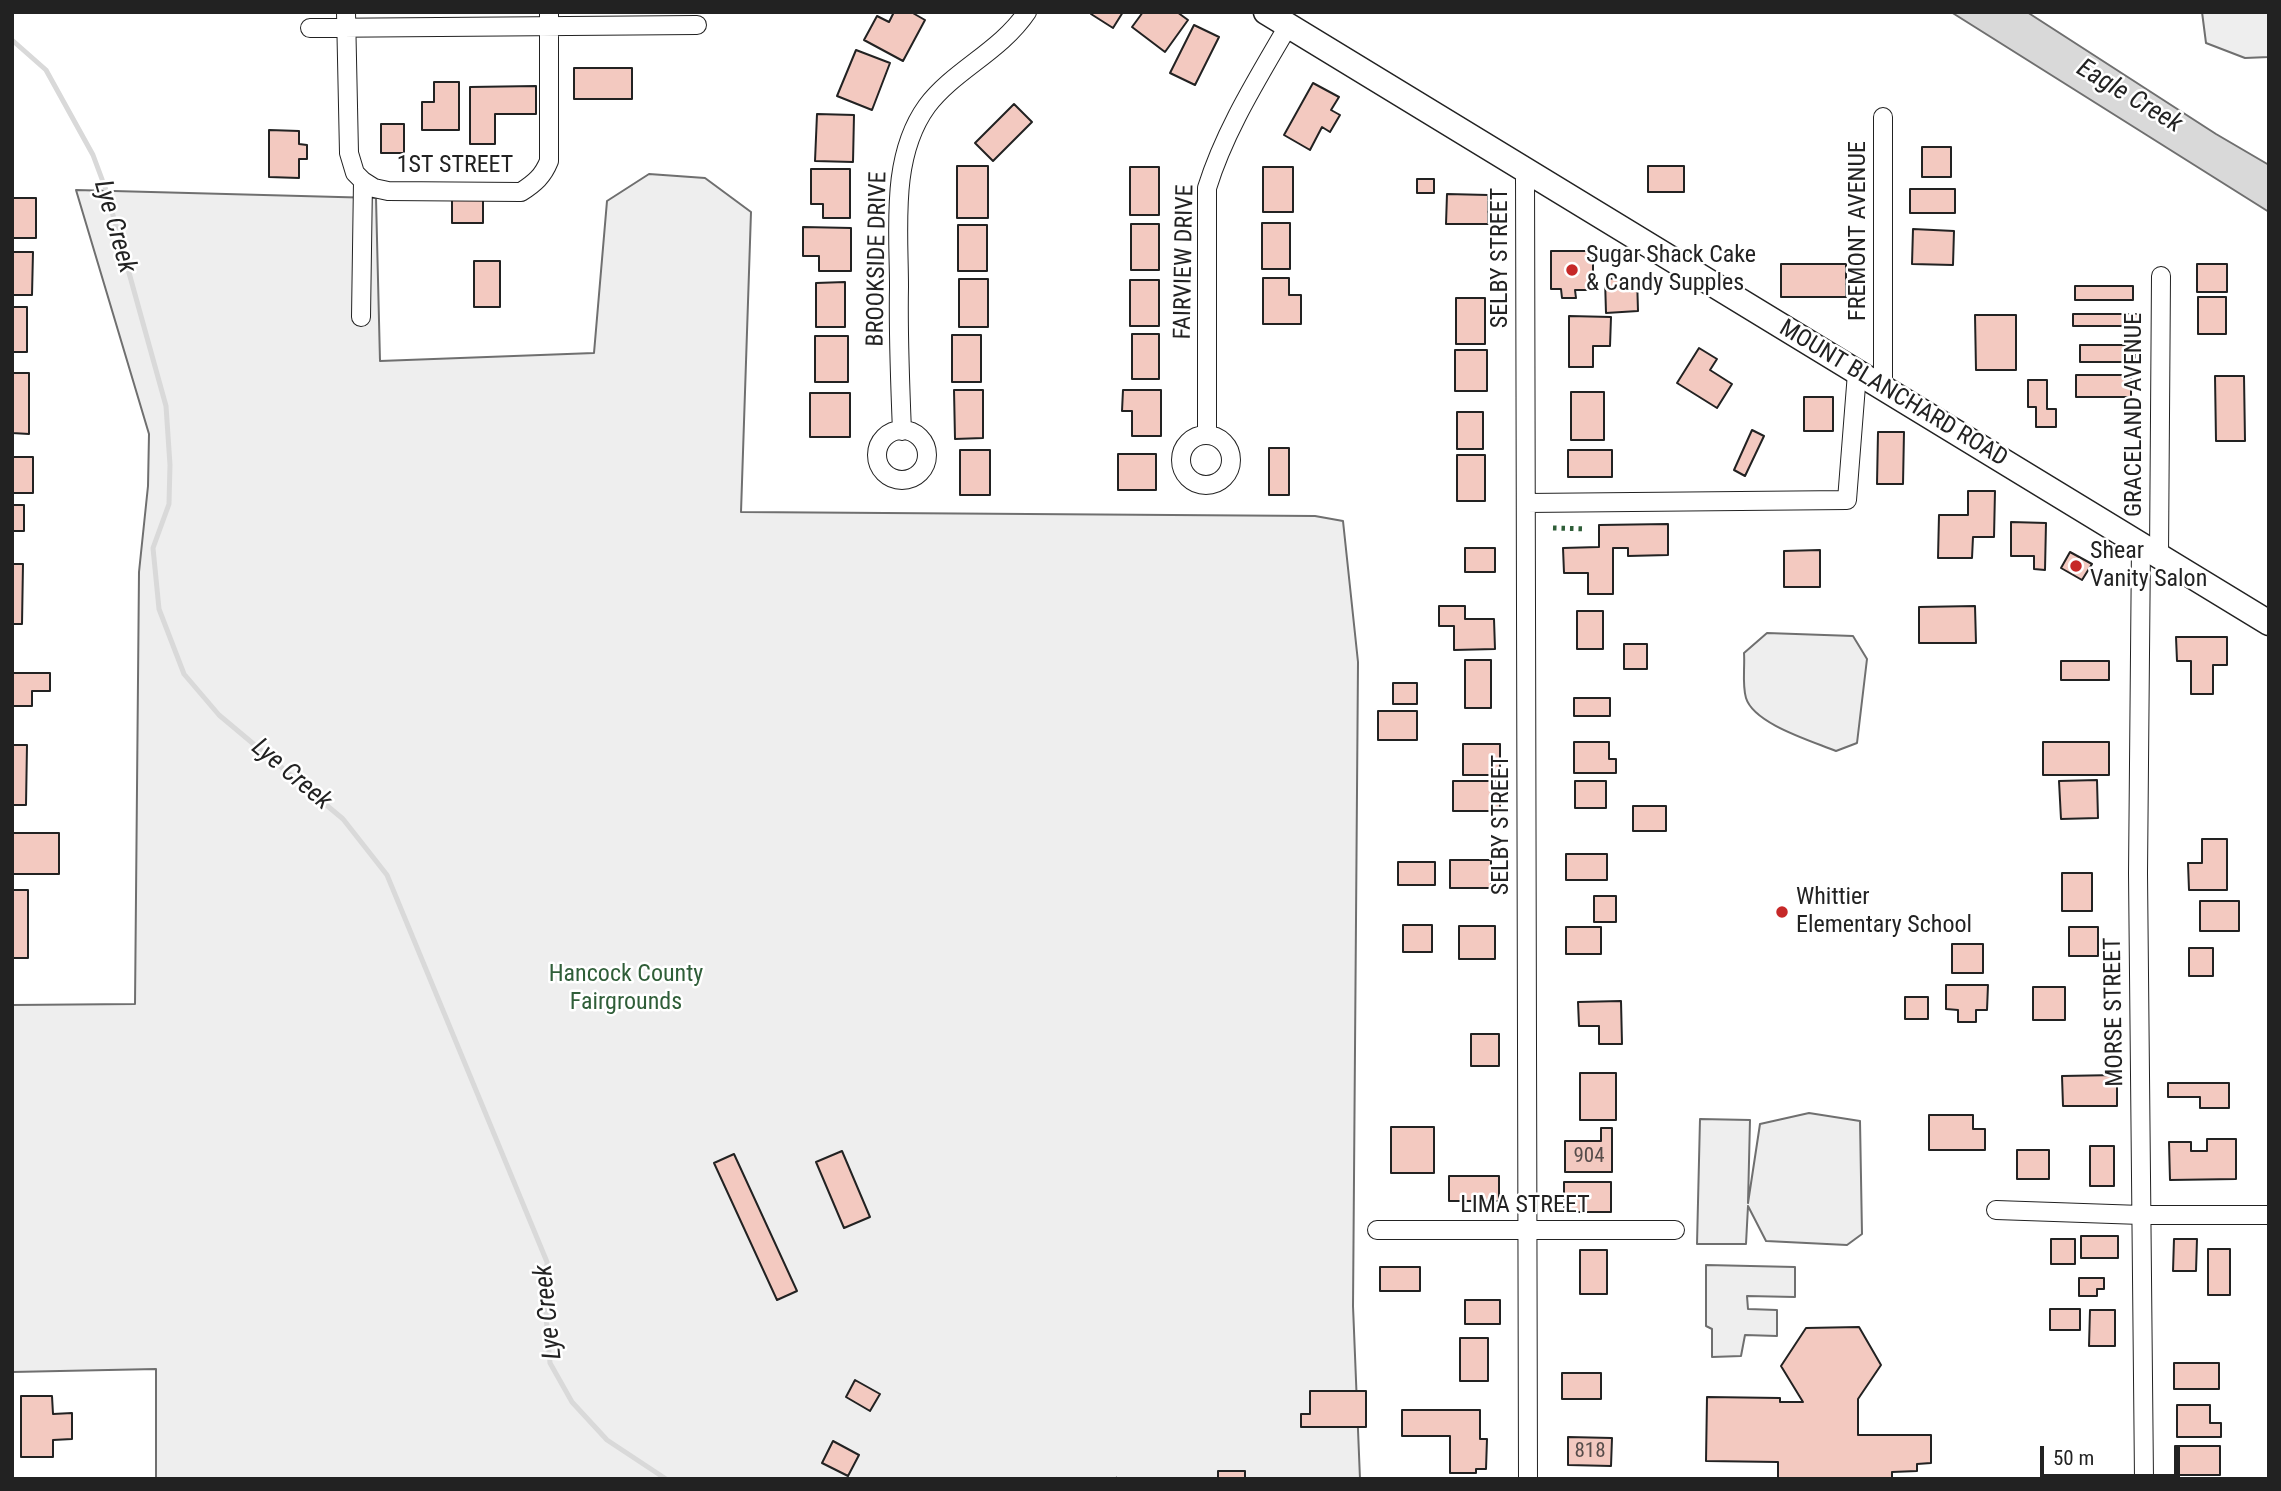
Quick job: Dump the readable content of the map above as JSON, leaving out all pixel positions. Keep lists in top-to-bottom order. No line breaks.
{"streets":{"main road":["MOUNT BLANCHARD ROAD"],"street":["1ST STREET","FREMONT AVENUE","SELBY STREET","BROOKSIDE DRIVE","FAIRVIEW DRIVE","GRACELAND AVENUE","MORSE STREET","LIMA STREET"]},"crossings":[["FREMONT AVENUE","MOUNT BLANCHARD ROAD"],["SELBY STREET","MOUNT BLANCHARD ROAD"],["SELBY STREET","LIMA STREET"],["FAIRVIEW DRIVE","MOUNT BLANCHARD ROAD"],["MOUNT BLANCHARD ROAD","GRACELAND AVENUE"],["MOUNT BLANCHARD ROAD","MORSE STREET"],["GRACELAND AVENUE","MORSE STREET"]],"water":["Eagle Creek","Lye Creek"],"parks":["Hancock County Fairgrounds"],"places":["Sugar Shack Cake & Candy Supples","Shear Vanity Salon","Whittier Elementary School"],"house_numbers":["904","818"],"scale_bar":"50 m"}
